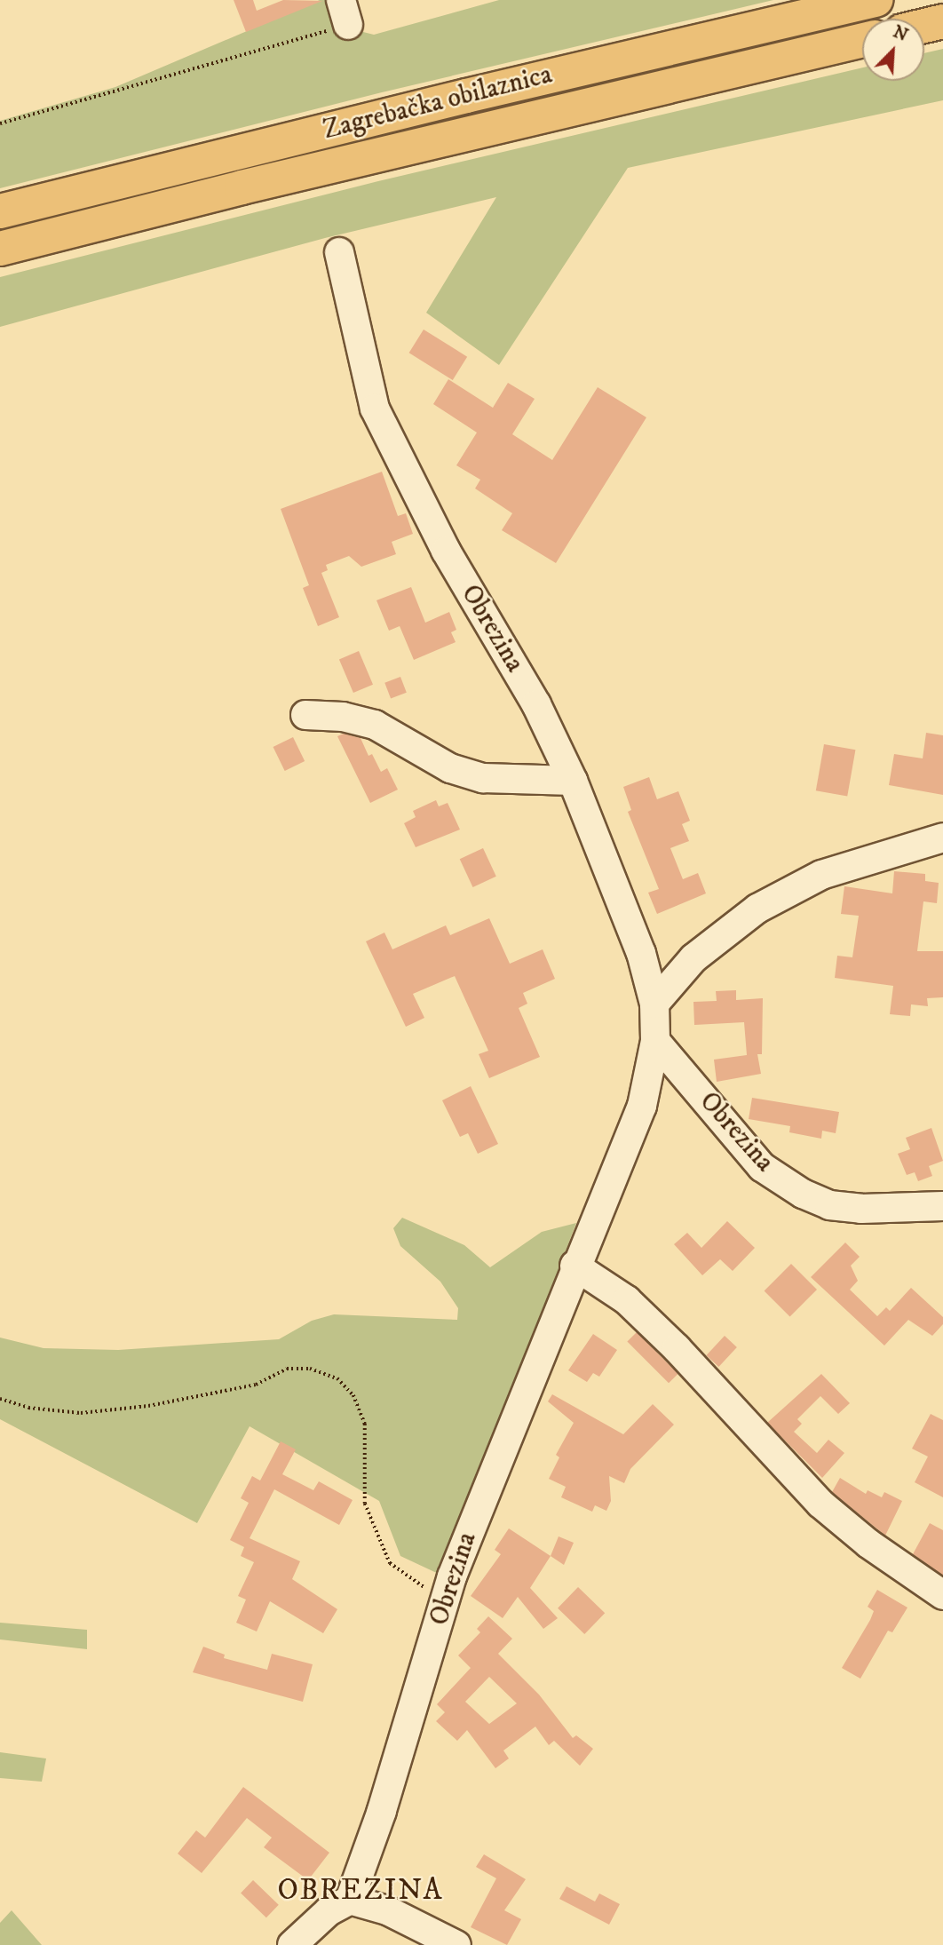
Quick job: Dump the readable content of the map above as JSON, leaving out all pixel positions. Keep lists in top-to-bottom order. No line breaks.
{"streets":{"highway":["Zagrebačka obilaznica"],"street":["Obrezina"]},"districts":["OBREZINA"],"north":"top right"}
